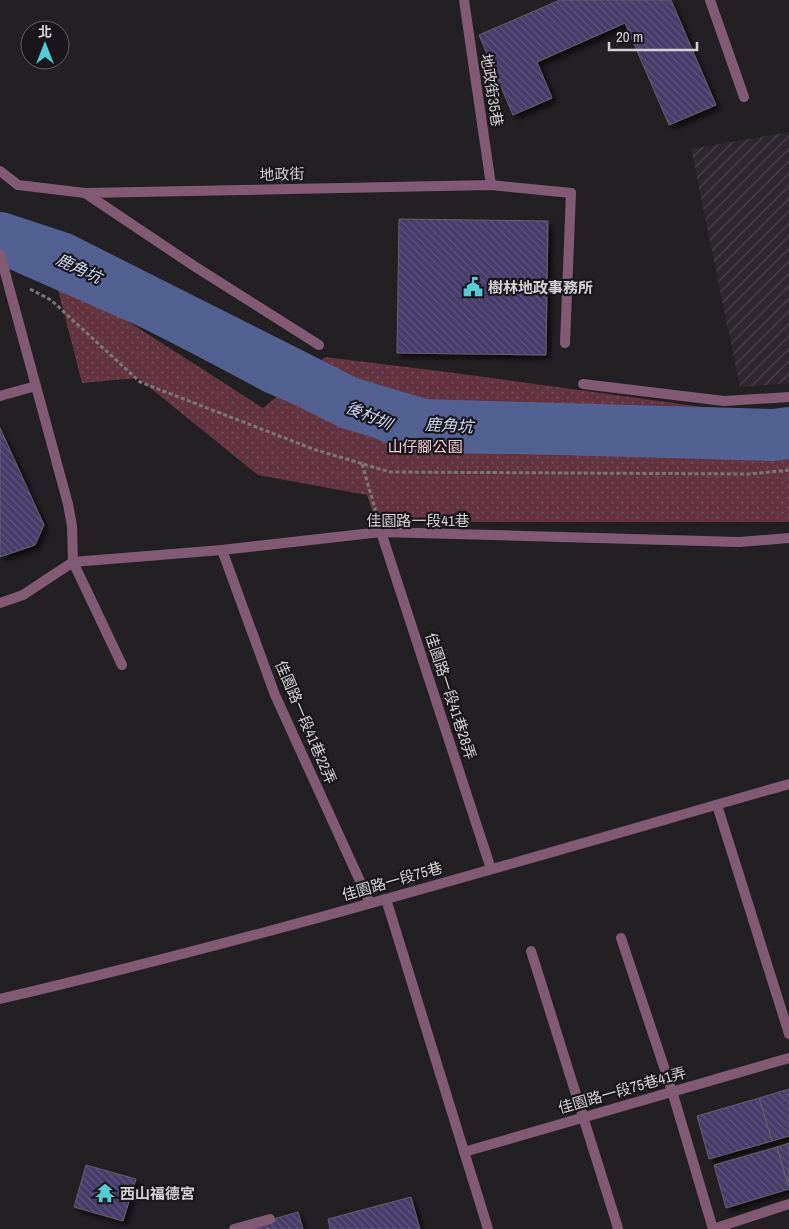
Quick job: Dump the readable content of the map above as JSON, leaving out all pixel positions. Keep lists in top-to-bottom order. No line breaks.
{"streets":{"street":["地政街35巷","地政街","佳園路一段41巷","佳園路一段41巷28弄","佳園路一段41巷22弄","佳園路一段75巷","佳園路一段75巷41弄"]},"crossings":[["地政街35巷","地政街"],["佳園路一段41巷","佳園路一段41巷28弄"],["佳園路一段41巷","佳園路一段41巷22弄"],["佳園路一段41巷28弄","佳園路一段75巷"],["佳園路一段41巷22弄","佳園路一段75巷"]],"water":["鹿角坑","後村圳"],"parks":["山仔腳公園"],"places":{"public building":["樹林地政事務所"],"temple":["西山福德宮"]},"scale_bar":"20 m","north":"top"}
